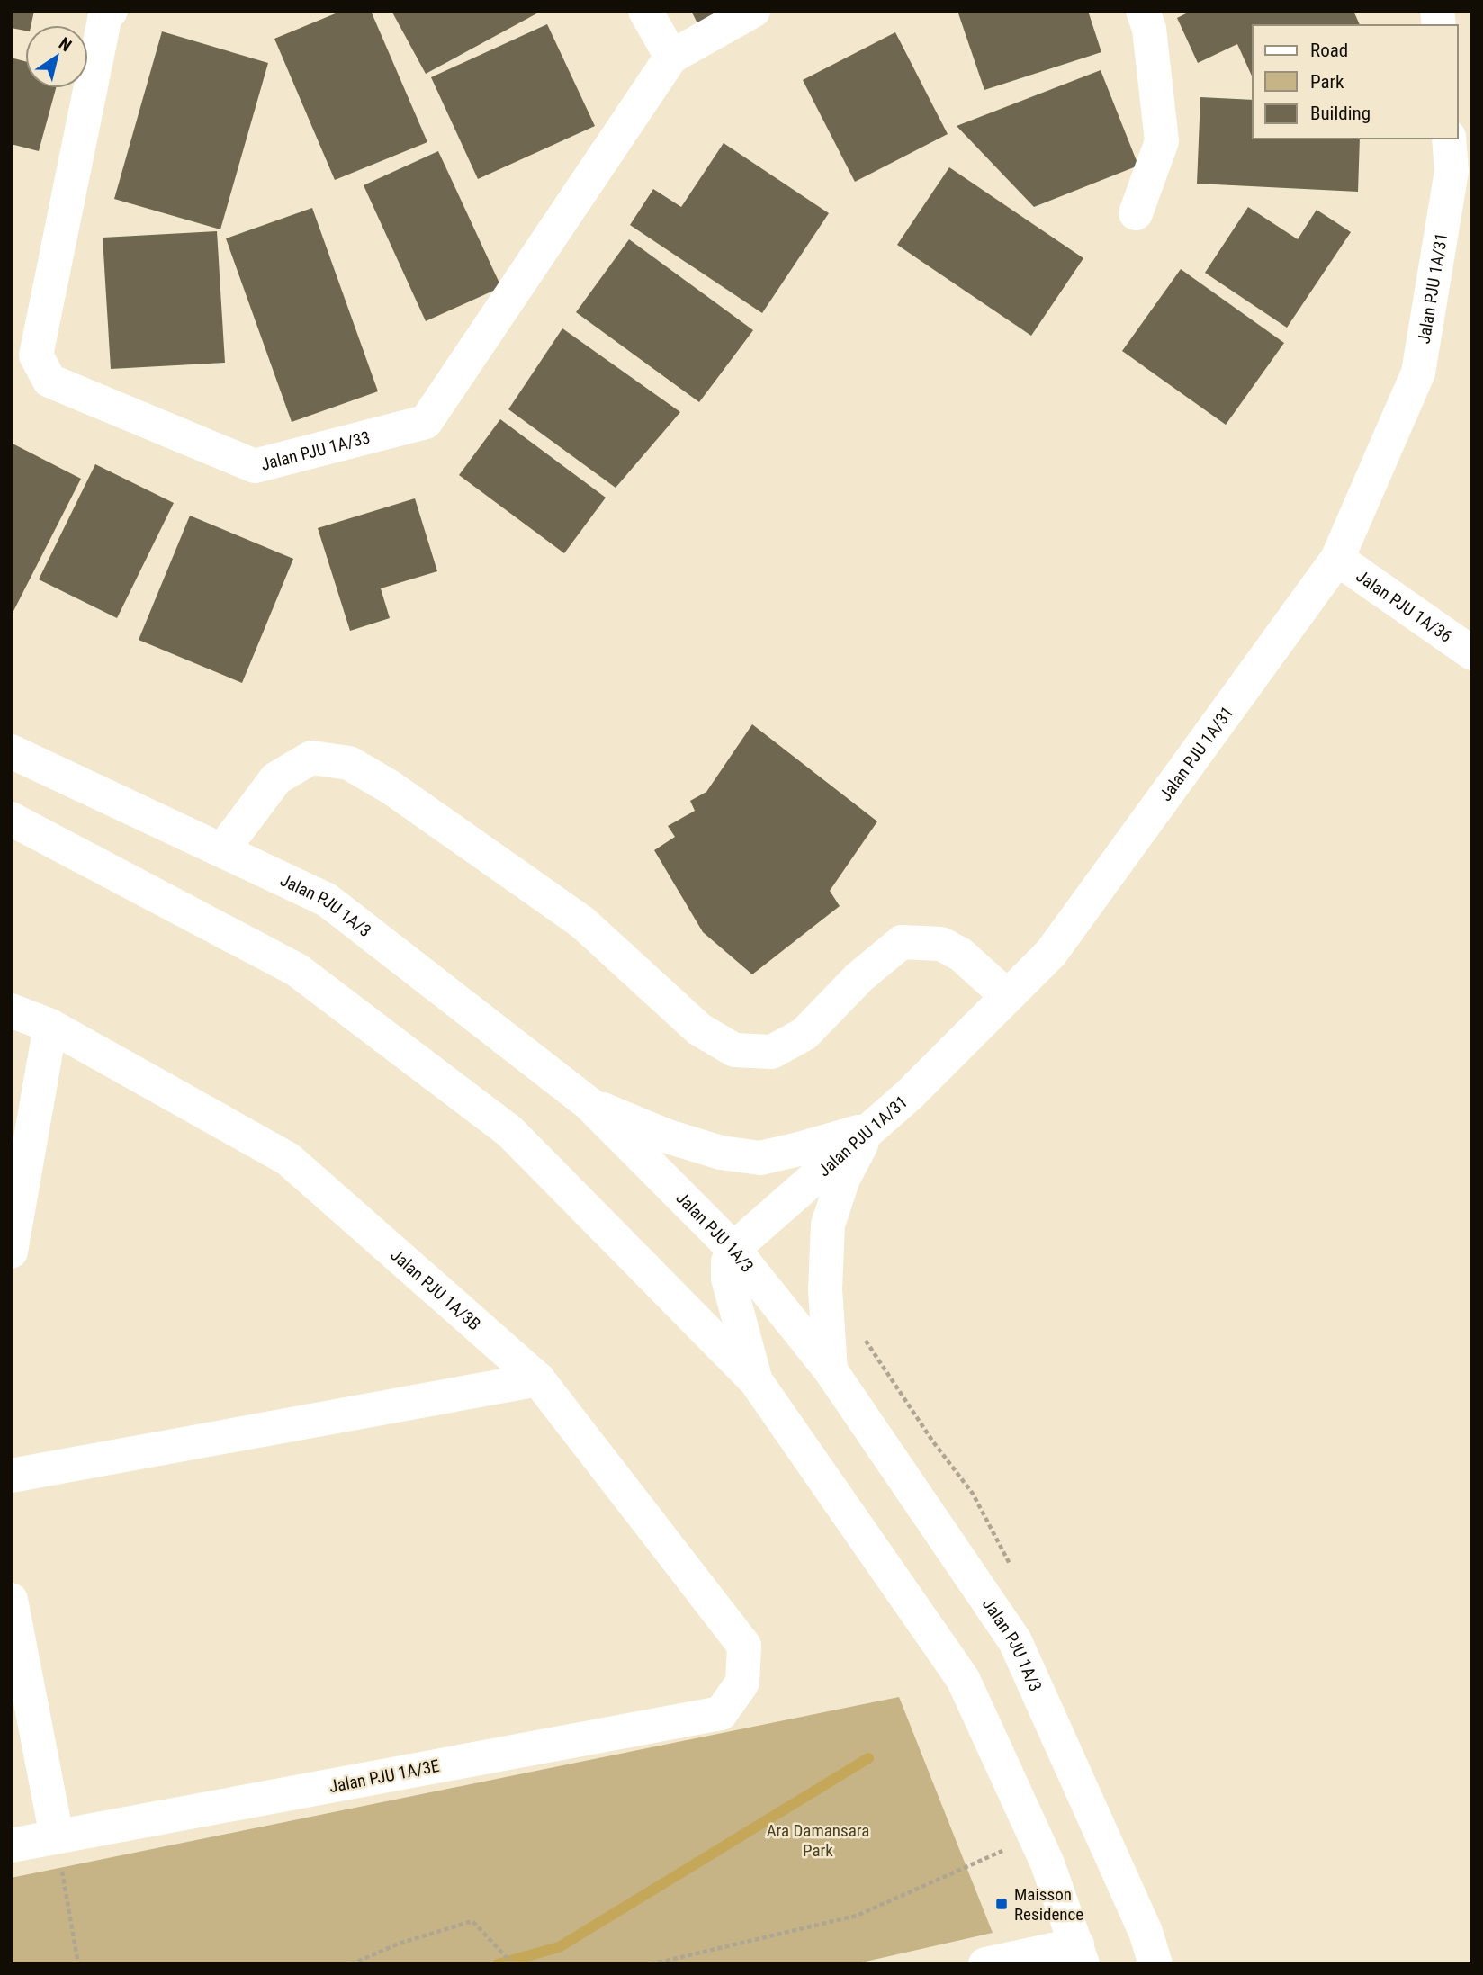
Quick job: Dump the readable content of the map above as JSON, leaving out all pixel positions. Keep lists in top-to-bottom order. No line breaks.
{"streets":{"street":["Jalan PJU 1A/31","Jalan PJU 1A/33","Jalan PJU 1A/36","Jalan PJU 1A/3","Jalan PJU 1A/3B","Jalan PJU 1A/3E"]},"crossings":[["Jalan PJU 1A/31","Jalan PJU 1A/36"],["Jalan PJU 1A/31","Jalan PJU 1A/3"],["Jalan PJU 1A/3B","Jalan PJU 1A/3E"]],"parks":["Ara Damansara Park"],"places":{"transit":["Maisson Residence"]},"legend":["Road","Park","Building"],"north":"top right"}
